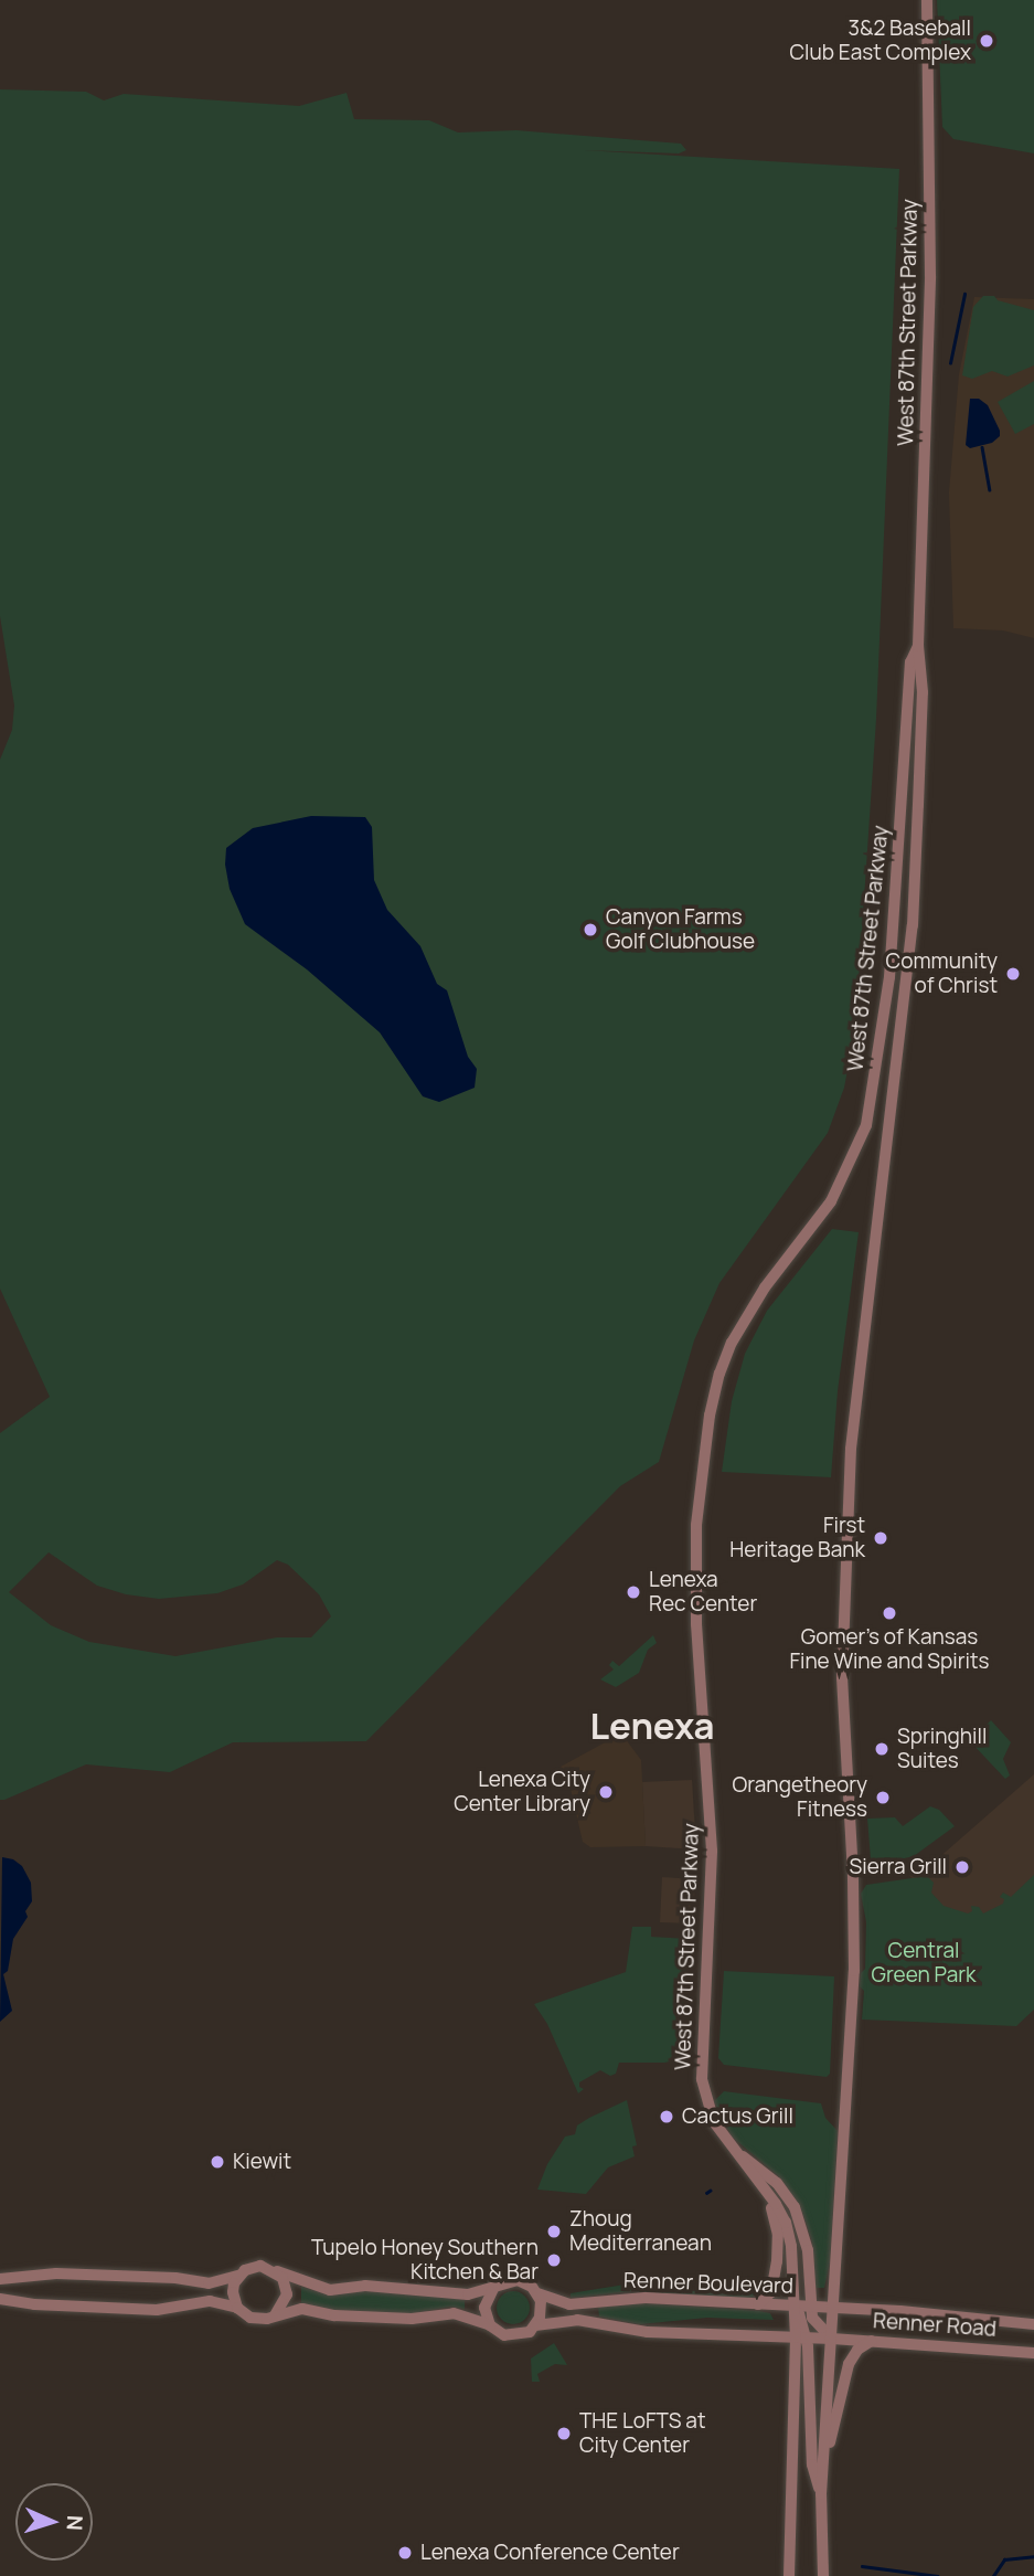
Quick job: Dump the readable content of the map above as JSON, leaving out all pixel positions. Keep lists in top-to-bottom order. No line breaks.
{"streets":{"main road":["West 87th Street Parkway","Renner Boulevard","Renner Road"]},"crossings":[["West 87th Street Parkway","Renner Boulevard"],["West 87th Street Parkway","Renner Road"],["Renner Boulevard","Renner Road"]],"districts":["Lenexa"],"parks":["Central Green Park"],"places":["3&2 Baseball Club East Complex","Canyon Farms Golf Clubhouse","Community of Christ","First Heritage Bank","Lenexa Rec Center","Gomer's of Kansas Fine Wine and Spirits","Springhill Suites","Lenexa City Center Library","Orangetheory Fitness","Sierra Grill","Cactus Grill","Kiewit","Zhoug Mediterranean","Tupelo Honey Southern Kitchen & Bar","THE LoFTS at City Center","Lenexa Conference Center"],"north":"right"}
